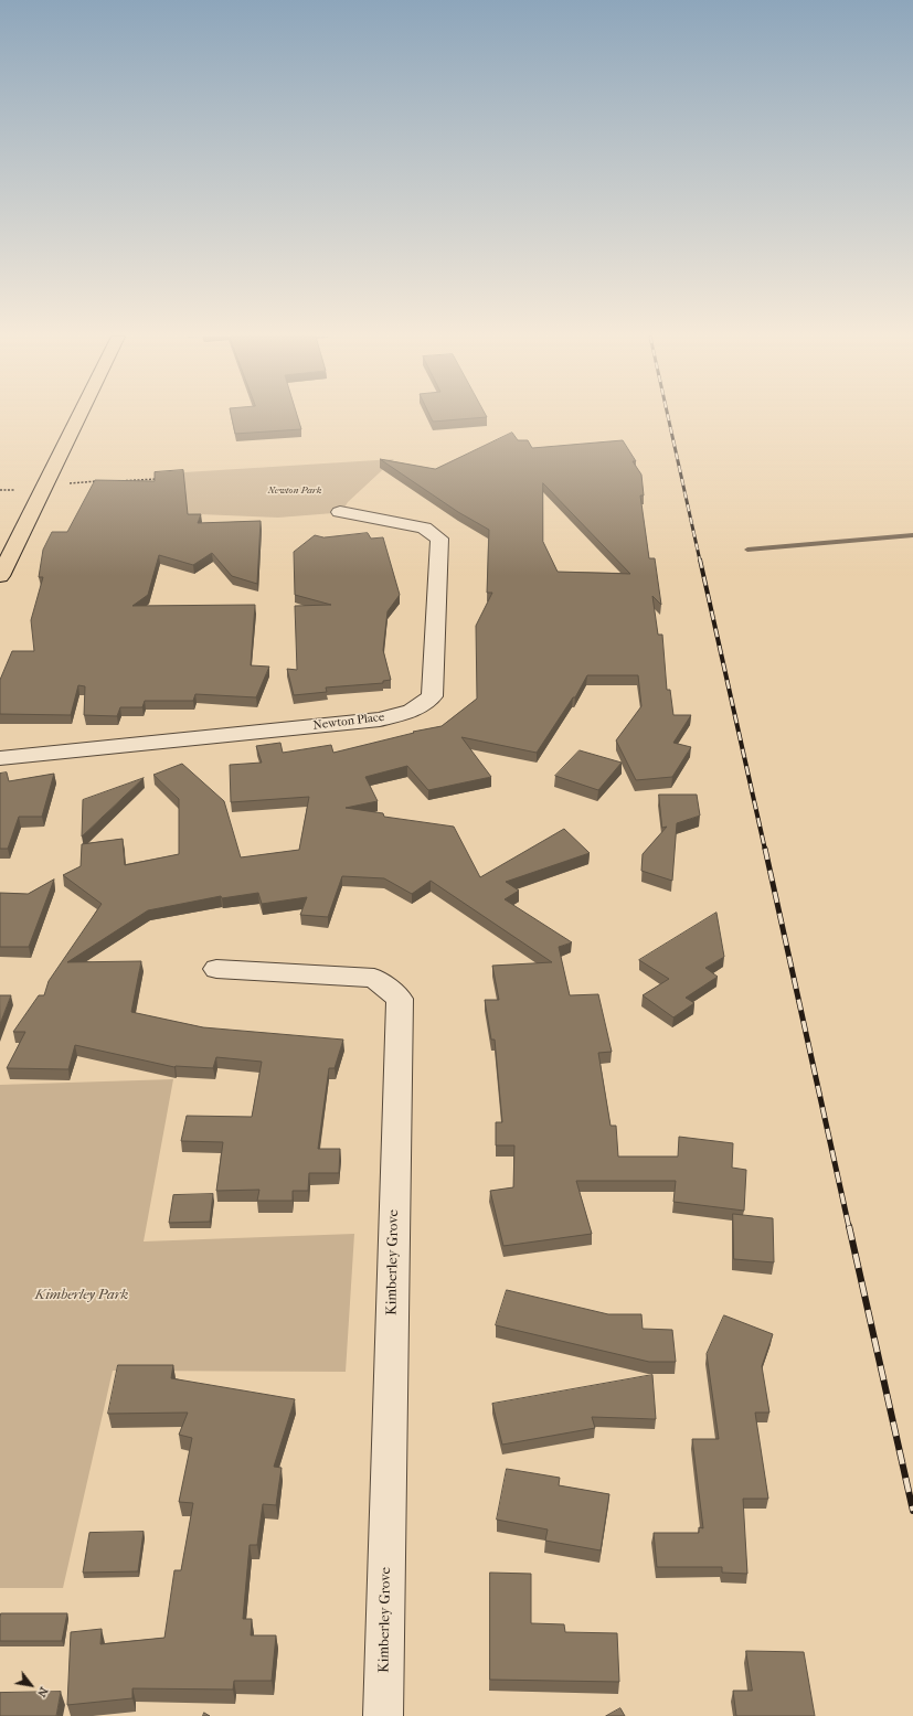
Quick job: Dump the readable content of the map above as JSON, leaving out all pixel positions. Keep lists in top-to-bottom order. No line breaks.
{"streets":{"street":["Newton Place","Kimberley Grove"]},"parks":["Newton Park","Kimberley Park"],"north":"bottom right"}
